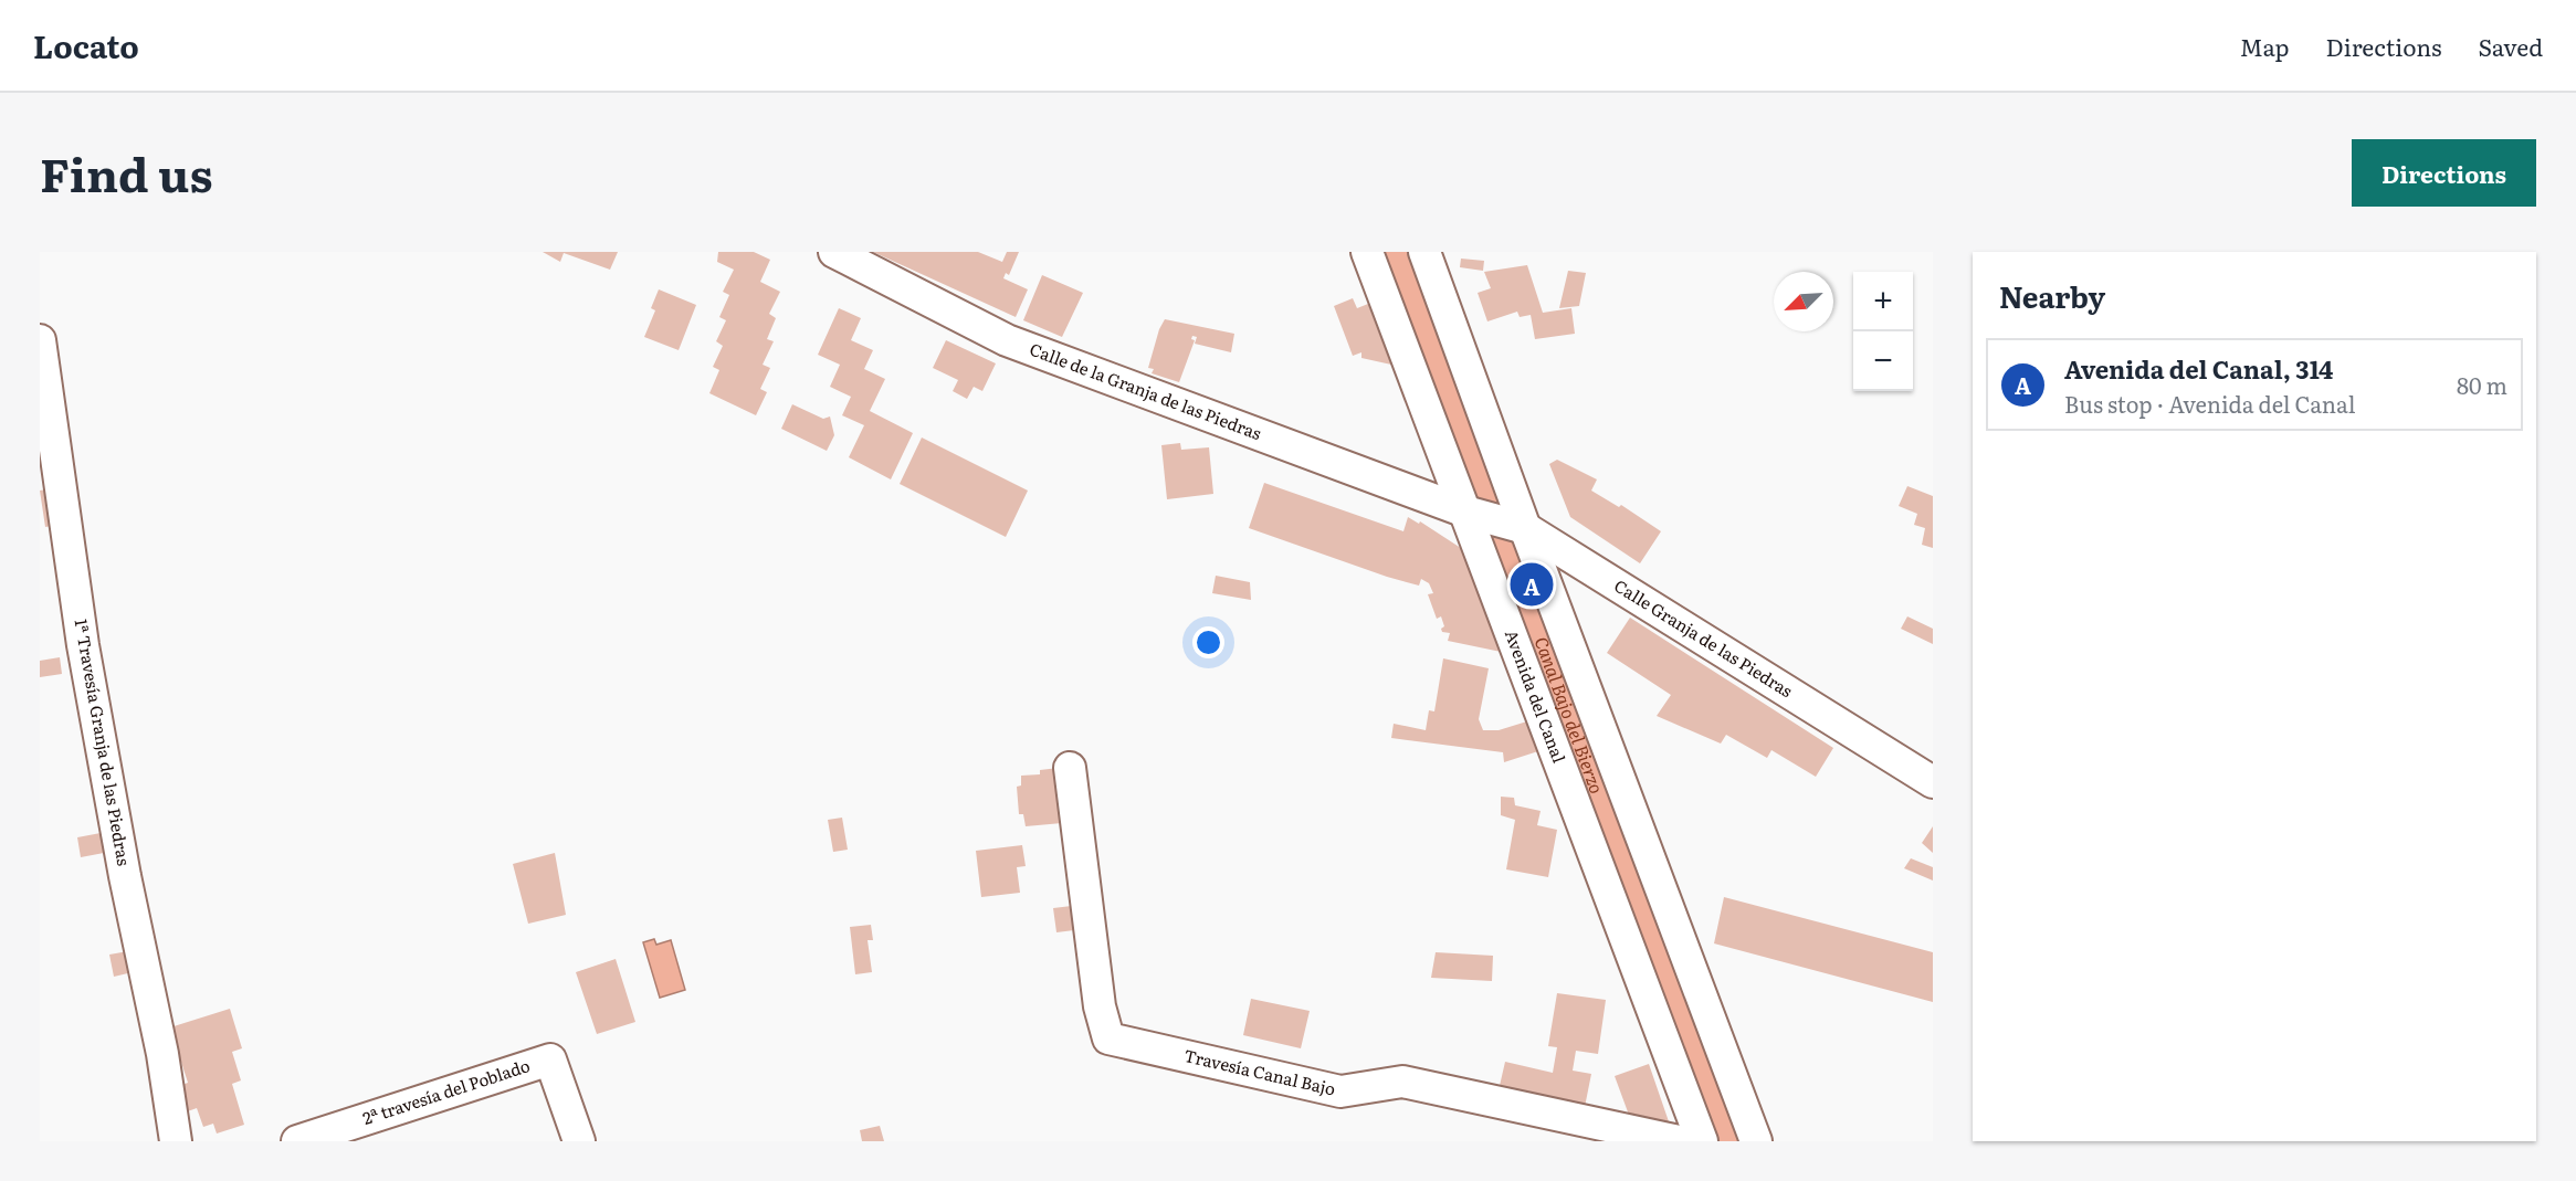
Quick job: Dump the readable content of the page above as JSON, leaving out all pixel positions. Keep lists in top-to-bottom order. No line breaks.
{"streets":{"street":["Calle de la Granja de las Piedras","Calle Granja de las Piedras","Avenida del Canal","1ª Travesía Granja de las Piedras","Travesía Canal Bajo","2ª travesía del Poblado"]},"crossings":[["Calle de la Granja de las Piedras","Calle Granja de las Piedras"],["Calle de la Granja de las Piedras","Avenida del Canal"],["Calle Granja de las Piedras","Avenida del Canal"]],"water":["Canal Bajo del Bierzo"],"north":"bottom left","page":{"header":"Locato","nav":["Map","Directions","Saved"],"title":"Find us","buttons":"Directions","heading":"Nearby","map_buttons":["+","−"],"list":[{"mark":"A","name":"Avenida del Canal, 314","note":"Bus stop · Avenida del Canal","value":"80 m"}],"pins":"A"}}
